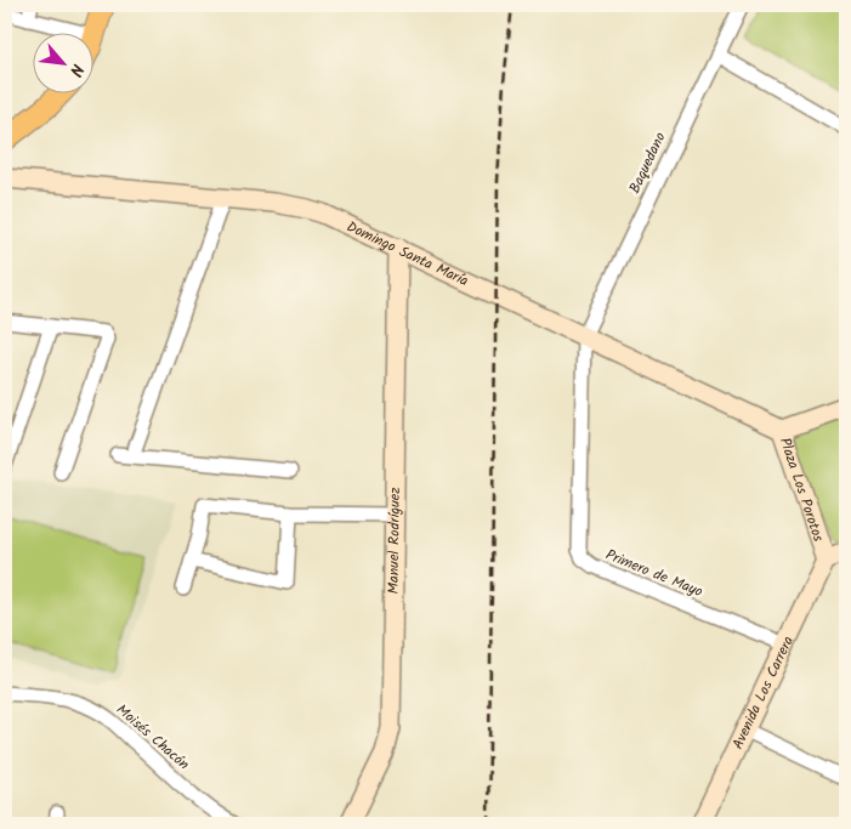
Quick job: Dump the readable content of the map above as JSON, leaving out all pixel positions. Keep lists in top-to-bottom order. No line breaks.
{"streets":{"street":["Baquedano","Domingo Santa María","Plaza Los Porotos","Manuel Rodríguez","Primero de Mayo","Avenida Los Carrera","Moisés Chacón"]},"crossings":[["Baquedano","Domingo Santa María"],["Baquedano","Primero de Mayo"],["Domingo Santa María","Plaza Los Porotos"],["Domingo Santa María","Manuel Rodríguez"],["Domingo Santa María","Primero de Mayo"],["Plaza Los Porotos","Avenida Los Carrera"],["Primero de Mayo","Avenida Los Carrera"]],"north":"bottom right"}
